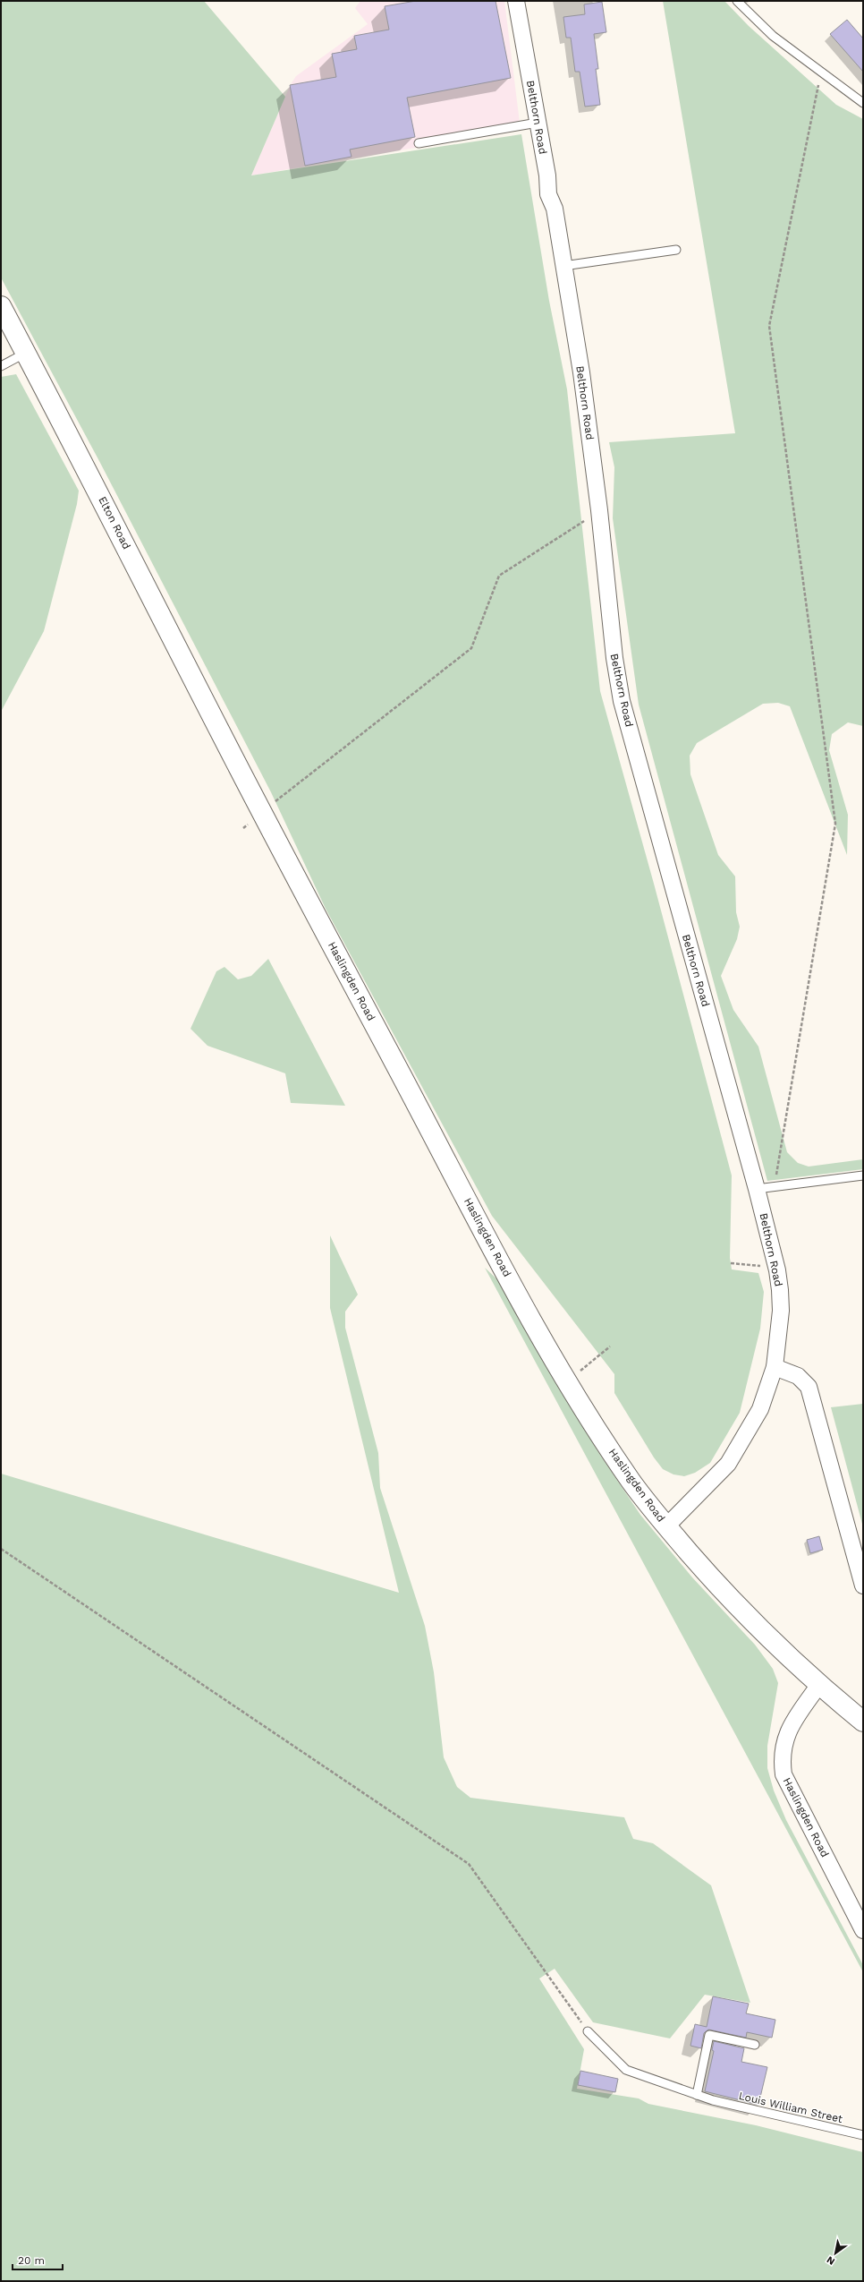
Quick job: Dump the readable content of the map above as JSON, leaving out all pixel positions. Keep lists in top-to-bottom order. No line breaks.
{"streets":{"main road":["Elton Road","Haslingden Road"],"street":["Belthorn Road"],"lane":["Louis William Street"]},"crossings":[["Belthorn Road","Haslingden Road"],["Elton Road","Haslingden Road"]],"scale_bar":"20 m","north":"bottom left"}
